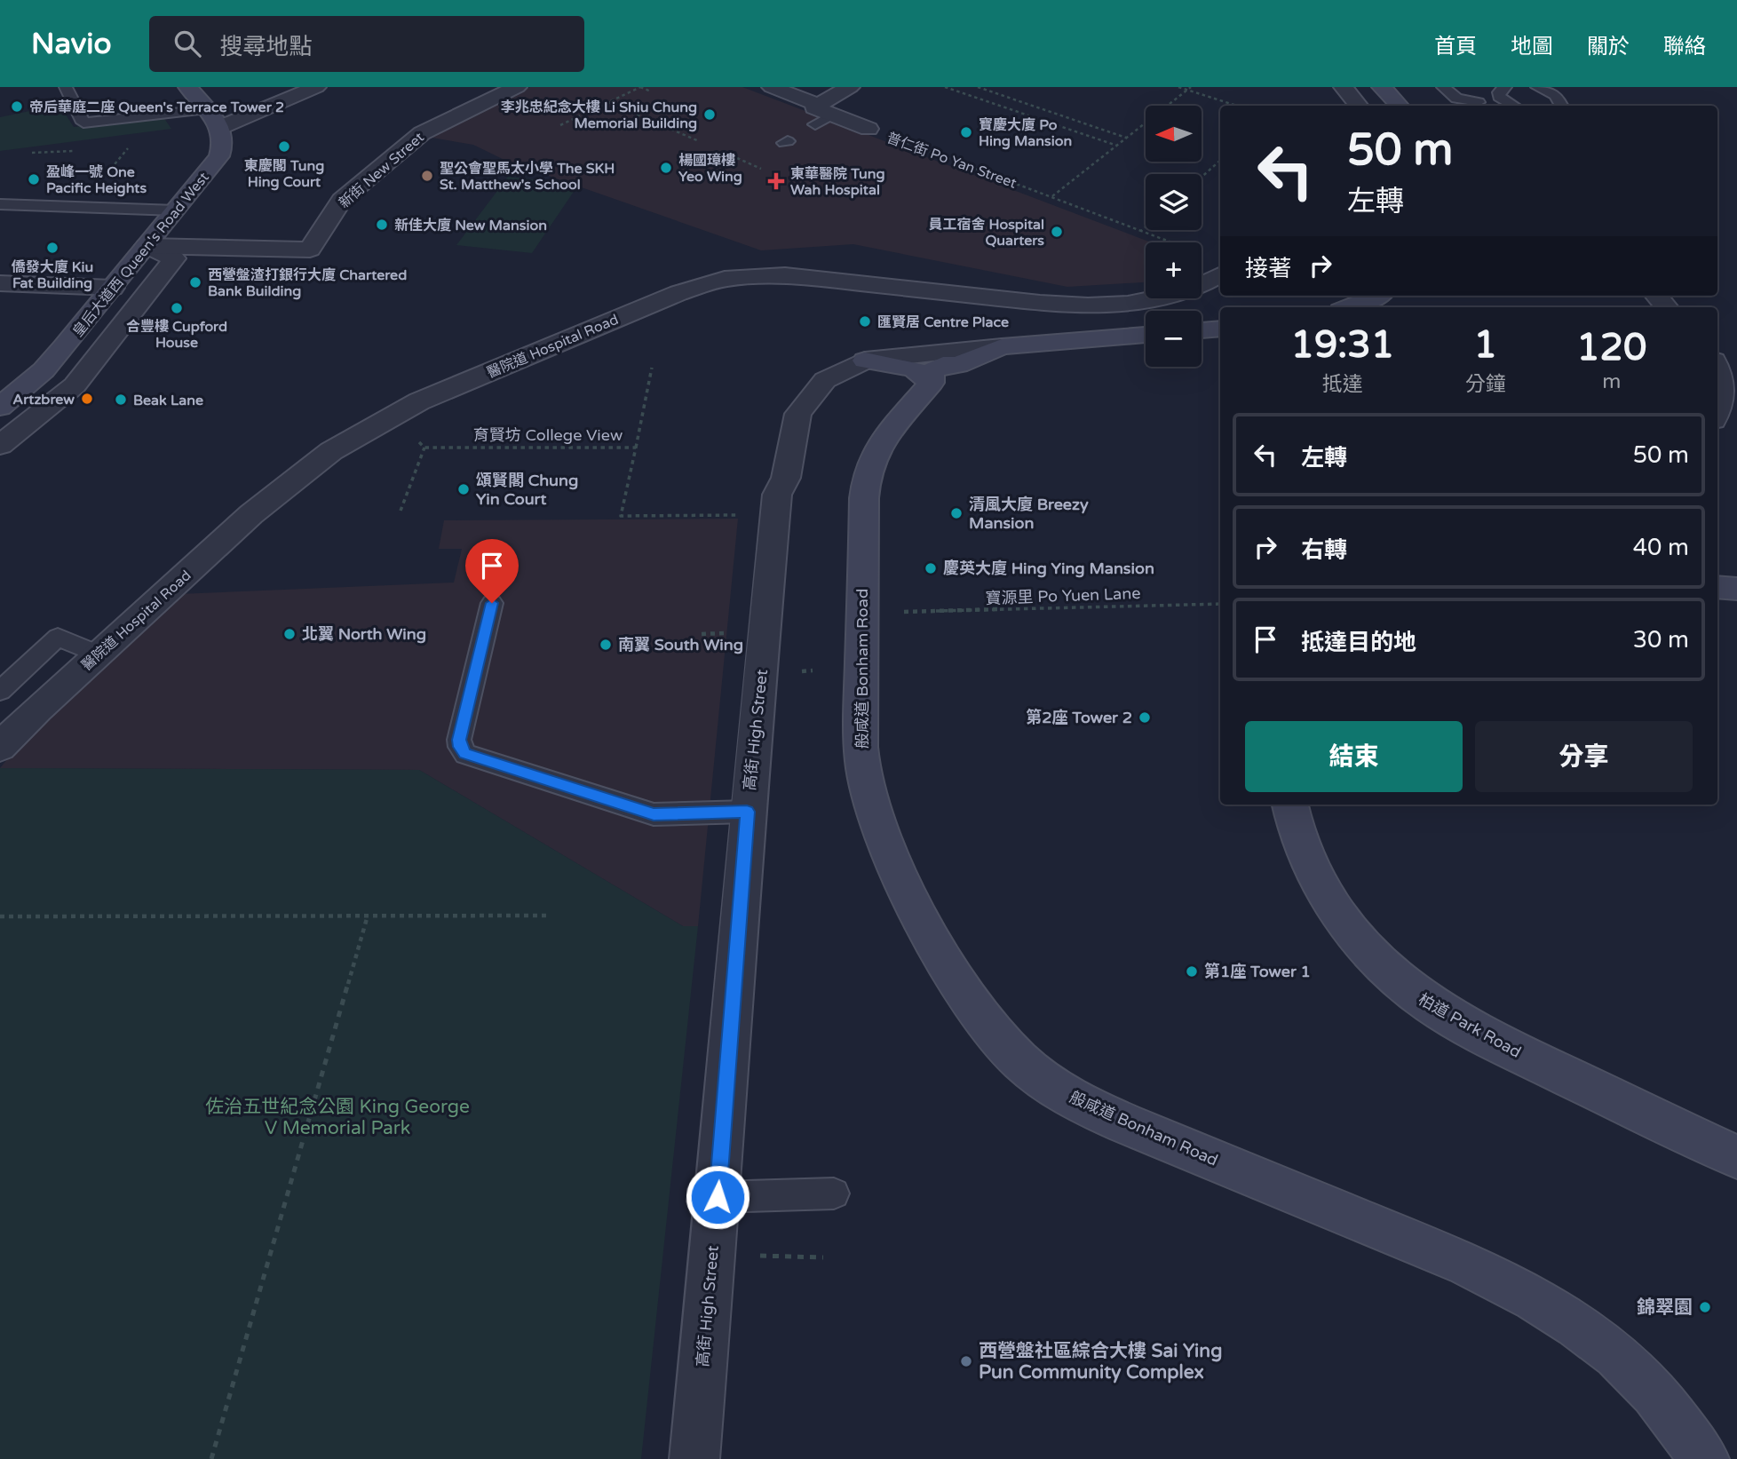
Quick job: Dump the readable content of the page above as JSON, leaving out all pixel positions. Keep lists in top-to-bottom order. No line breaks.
{"streets":{"main road":["皇后大道西 Queen's Road West","般咸道 Bonham Road","柏道 Park Road"],"street":["普仁街 Po Yan Street","新街 New Street","醫院道 Hospital Road","高街 High Street"],"path":["育賢坊 College View","寶源里 Po Yuen Lane"]},"crossings":[["新街 New Street","皇后大道西 Queen's Road West"],["般咸道 Bonham Road","高街 High Street"]],"parks":["佐治五世紀念公園 King George V Memorial Park"],"places":{"other":["帝后華庭二座 Queen's Terrace Tower 2","李兆忠紀念大樓 Li Shiu Chung Memorial Building","寶慶大廈 Po Hing Mansion","東慶閣 Tung Hing Court","楊國璋樓 Yeo Wing","聖公會聖馬太小學 The SKH St. Matthew's School","盈峰一號 One Pacific Heights","新佳大廈 New Mansion","員工宿舍 Hospital Quarters","僑發大廈 Kiu Fat Building","西營盤渣打銀行大廈 Chartered Bank Building","合豐樓 Cupford House","匯賢居 Centre Place","Artzbrew","Beak Lane","頌賢閣 Chung Yin Court","清風大廈 Breezy Mansion","慶英大廈 Hing Ying Mansion","北翼 North Wing","南翼 South Wing","第2座 Tower 2","第1座 Tower 1","錦翠園","西營盤社區綜合大樓 Sai Ying Pun Community Complex"],"health":["東華醫院 Tung Wah Hospital"]},"north":"left","page":{"header":"Navio","search":"搜尋地點","nav":["首頁","地圖","關於","聯絡"],"map_buttons":["+","−"],"turn":["50 m","左轉"],"then":"接著","eta":["19:31","抵達","1","分鐘","120","m"],"list":[{"name":"左轉","value":"50 m"},{"name":"右轉","value":"40 m"},{"name":"抵達目的地","value":"30 m"}],"buttons":["結束","分享"]}}
